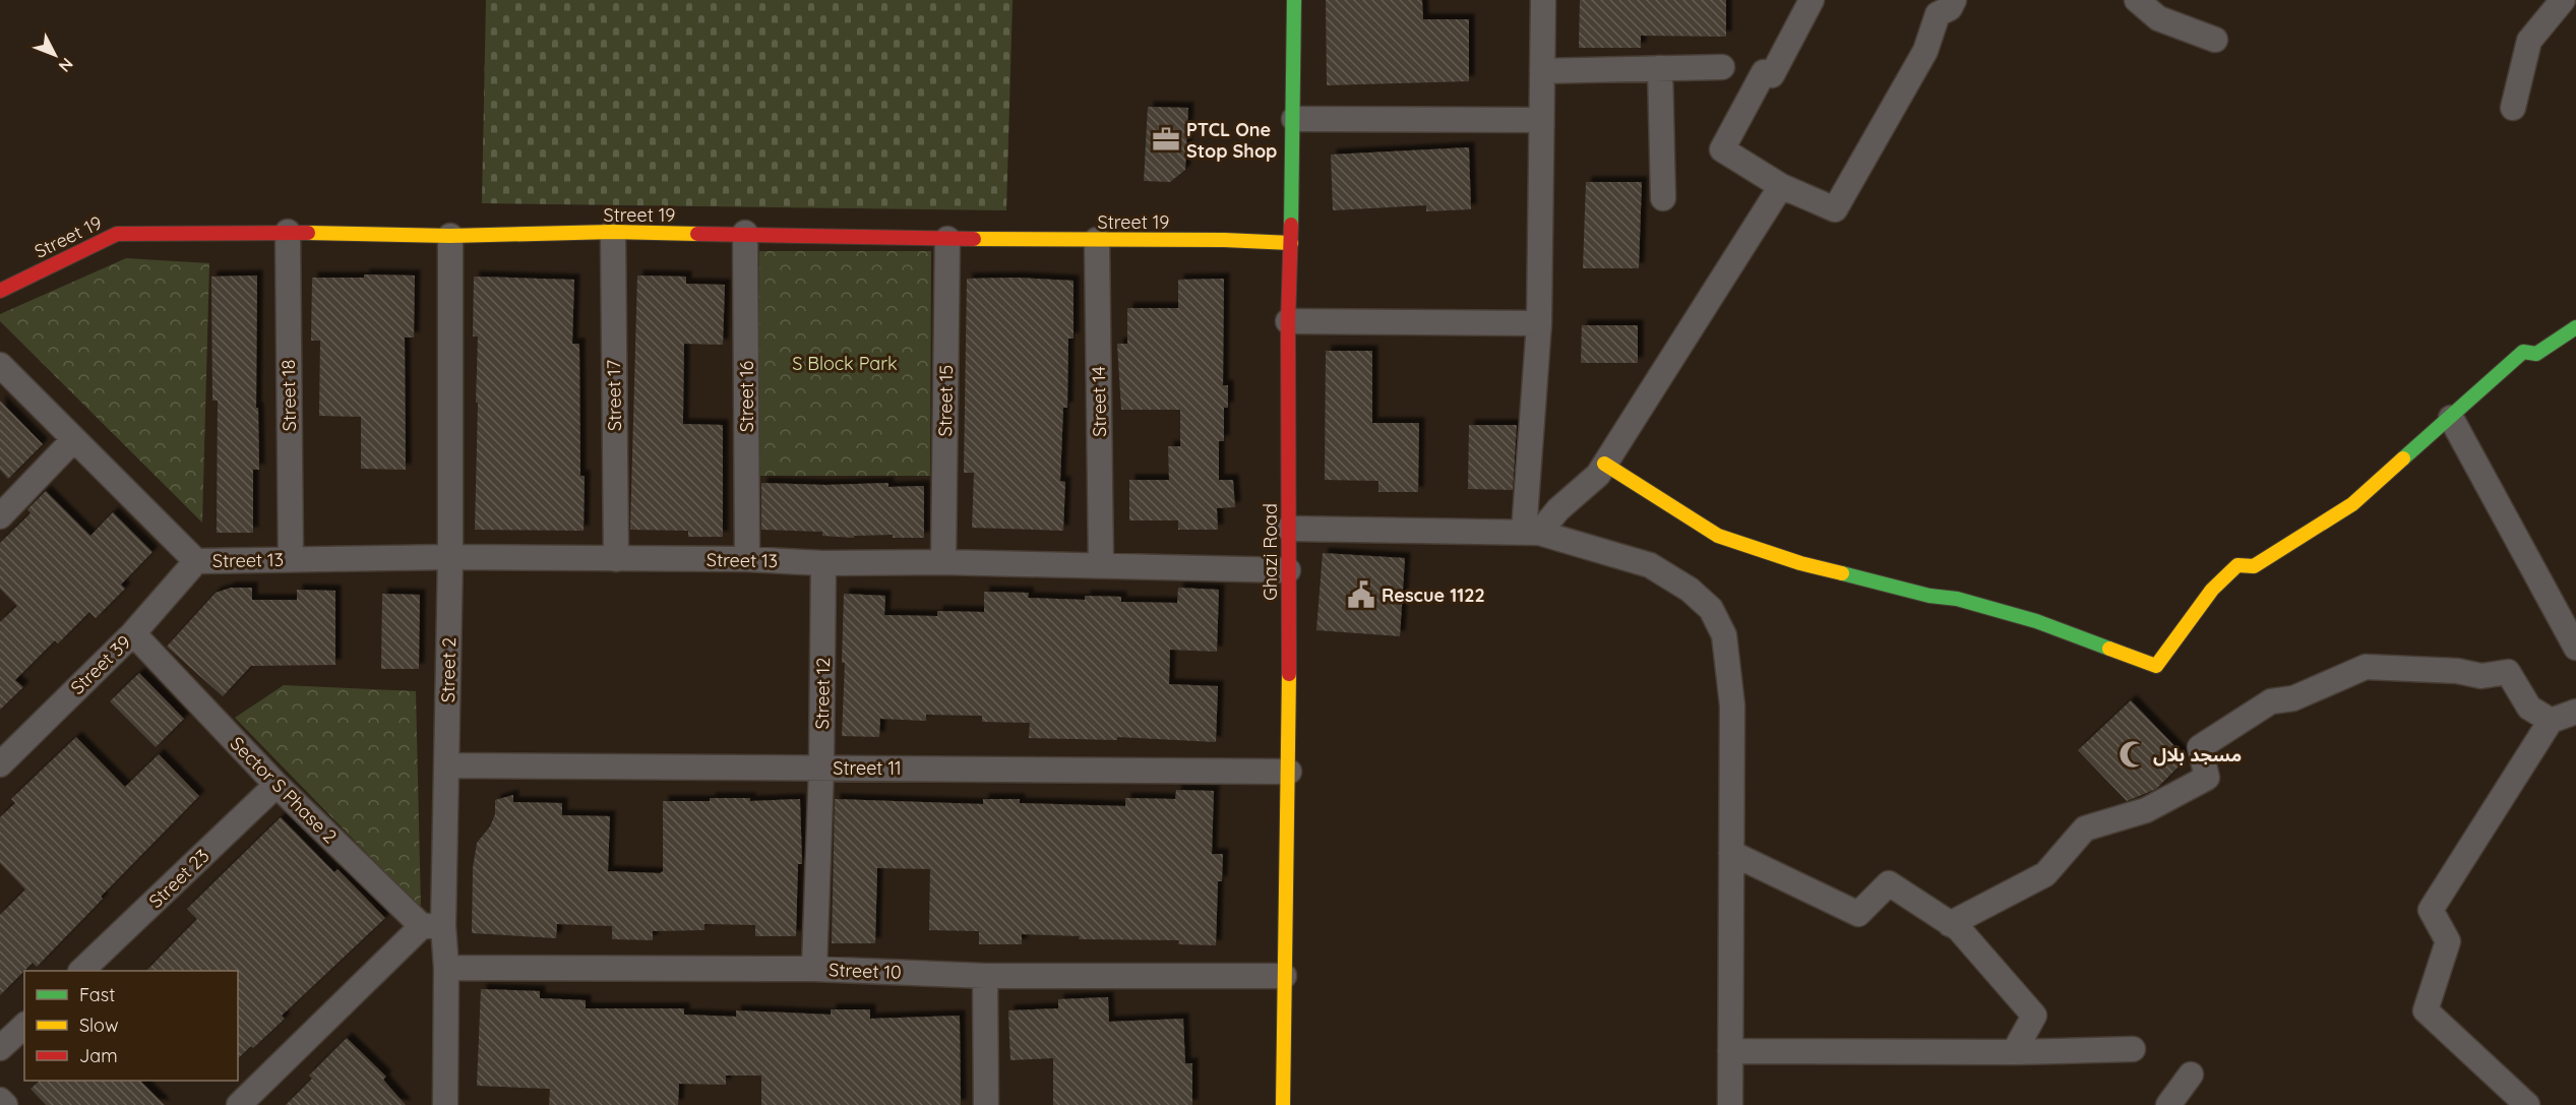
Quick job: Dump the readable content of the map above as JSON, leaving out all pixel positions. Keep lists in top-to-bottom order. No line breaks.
{"streets":{"street":["Street 19","Street 18","Street 17","Street 16","Street 15","Street 14","Ghazi Road","Street 13","Street 39","Street 2","Street 12","Street 11","Sector S Phase 2","Street 23","Street 10"]},"crossings":[["Street 19","Street 18"],["Street 19","Street 17"],["Street 19","Street 16"],["Street 19","Street 15"],["Street 19","Street 14"],["Street 19","Ghazi Road"],["Street 19","Street 2"],["Street 18","Street 13"],["Street 17","Street 13"],["Street 16","Street 13"],["Street 15","Street 13"],["Street 14","Street 13"],["Ghazi Road","Street 13"],["Ghazi Road","Street 11"],["Ghazi Road","Street 10"],["Street 13","Street 39"],["Street 13","Street 2"],["Street 13","Street 12"],["Street 39","Sector S Phase 2"],["Street 2","Street 11"],["Street 2","Sector S Phase 2"],["Street 2","Street 10"],["Street 12","Street 11"],["Street 12","Street 10"],["Sector S Phase 2","Street 23"]],"parks":["S Block Park"],"places":{"office":["PTCL One Stop Shop"],"public building":["Rescue 1122"],"mosque":["مسجد بلال"]},"legend":["Fast","Slow","Jam"],"north":"bottom right"}
